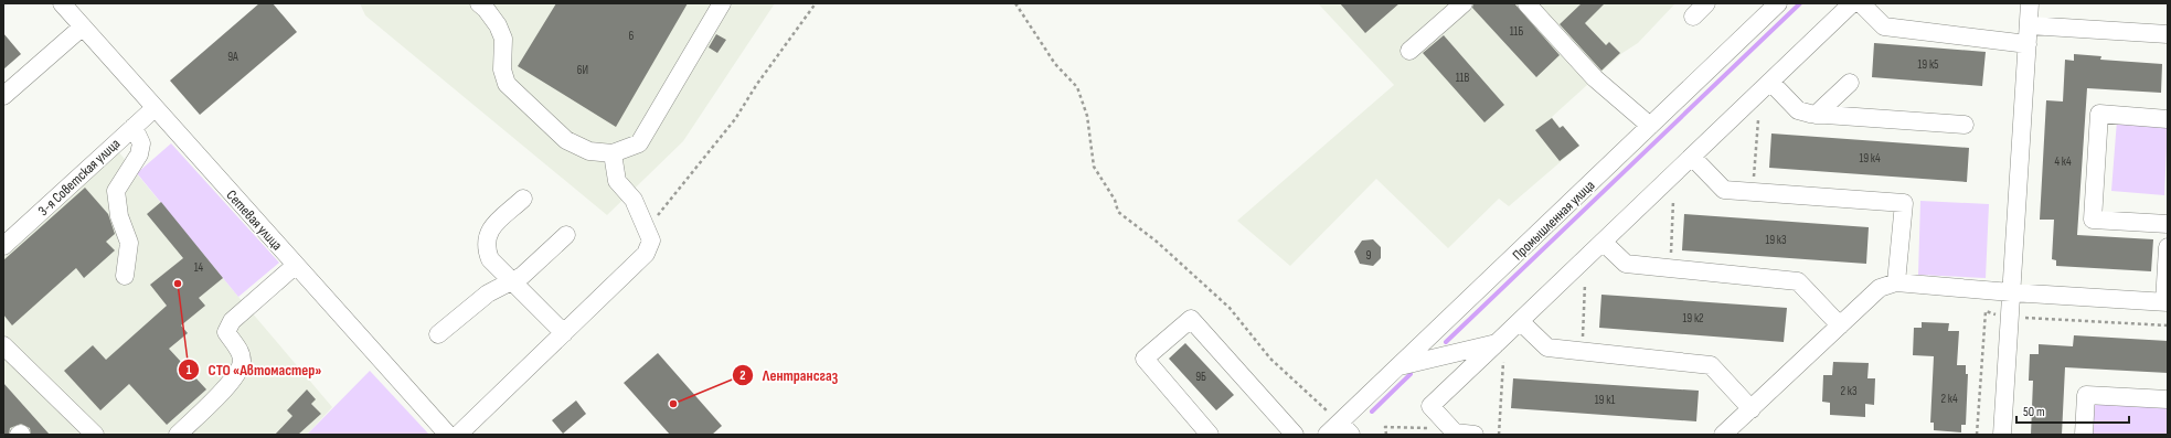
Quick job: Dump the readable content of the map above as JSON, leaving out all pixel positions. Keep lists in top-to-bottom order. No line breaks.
{"streets":{"street":["3-я Советская улица","Сетевая улица","Промышленная улица"]},"crossings":[["3-я Советская улица","Сетевая улица"]],"places":["СТО «Автомастер»","Лентрансгаз"],"house_numbers":["11Б","6","9А","19 к5","6И","11В","19 к4","4 к4","19 к3","9","14","19 к2","9Б","2 к3","2 к4","19 к1"],"scale_bar":"50 m"}
